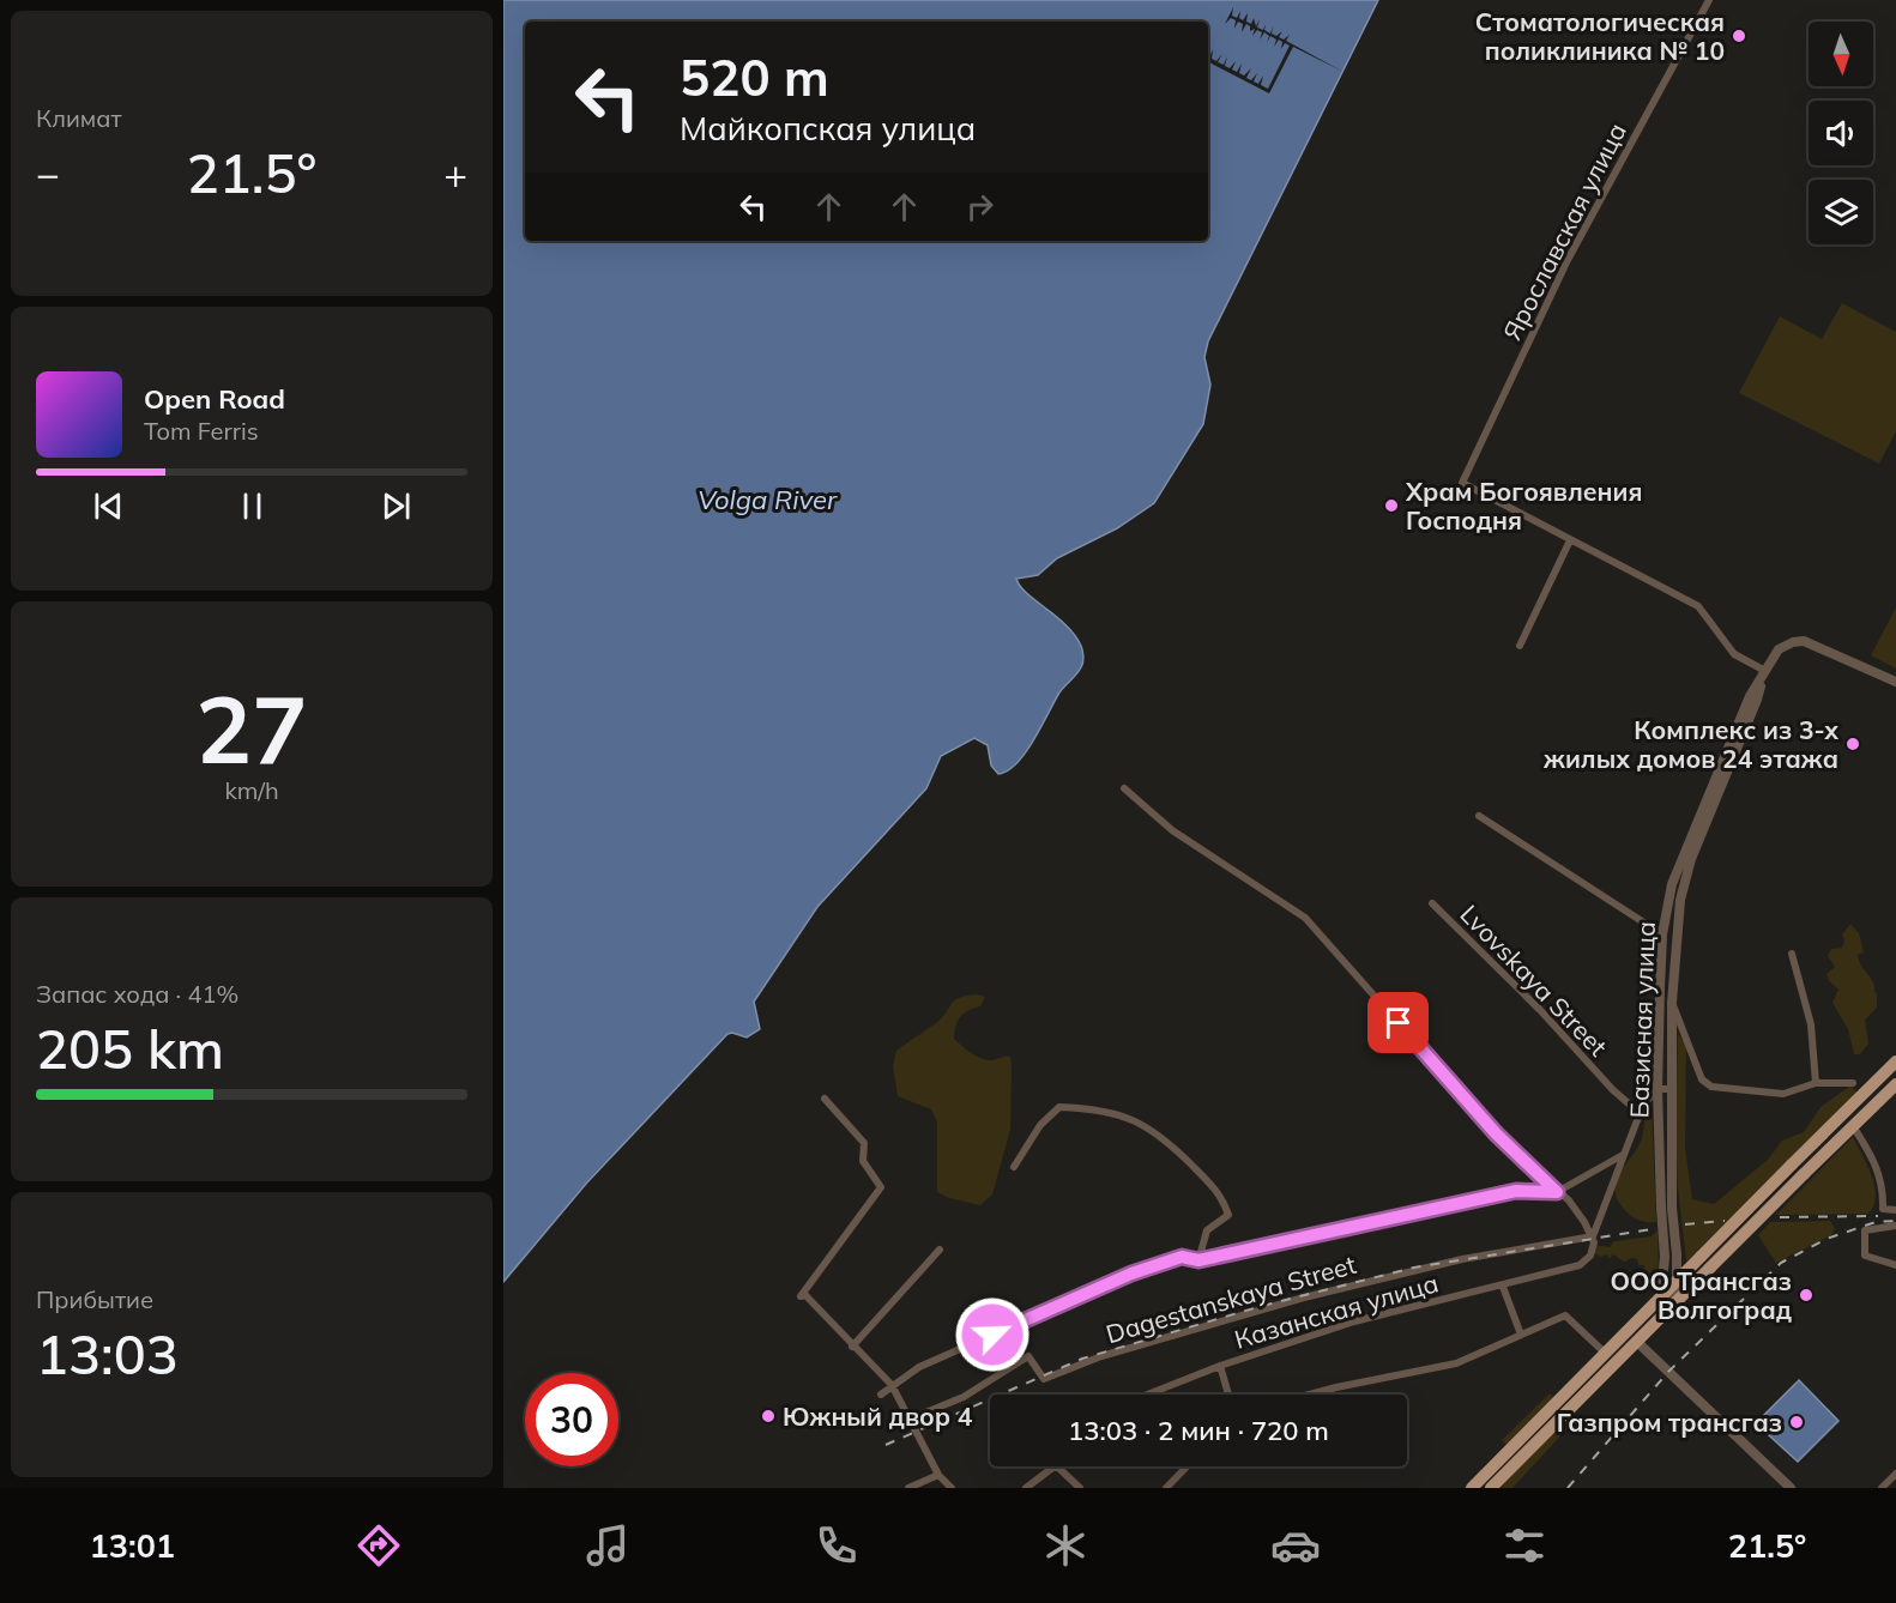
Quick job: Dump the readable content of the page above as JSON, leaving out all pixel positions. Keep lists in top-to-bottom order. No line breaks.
{"streets":{"street":["Ярославская улица","Lvovskaya Street","Базисная улица","Dagestanskaya Street","Казанская улица"]},"crossings":[["Lvovskaya Street","Казанская улица"],["Базисная улица","Казанская улица"],["Dagestanskaya Street","Казанская улица"]],"water":["Volga River"],"places":["Стоматологическая поликлиника № 10","Храм Богоявления Господня","Комплекс из 3-х жилых домов 24 этажа","ООО Трансгаз Волгоград","Южный двор 4","Газпром трансгаз"],"north":"bottom","page":{"tile":["Климат",["27","km/h"],["Запас хода · 41%","205 km"],["Прибытие","13:03"]],"turn":["520 m","Майкопская улица"],"heat":["−","21.5°","+"],"song":["Open Road","Tom Ferris"],"limit":"30","trip":"13:03 · 2 мин · 720 m","tabs":["13:01","21.5°"]}}
